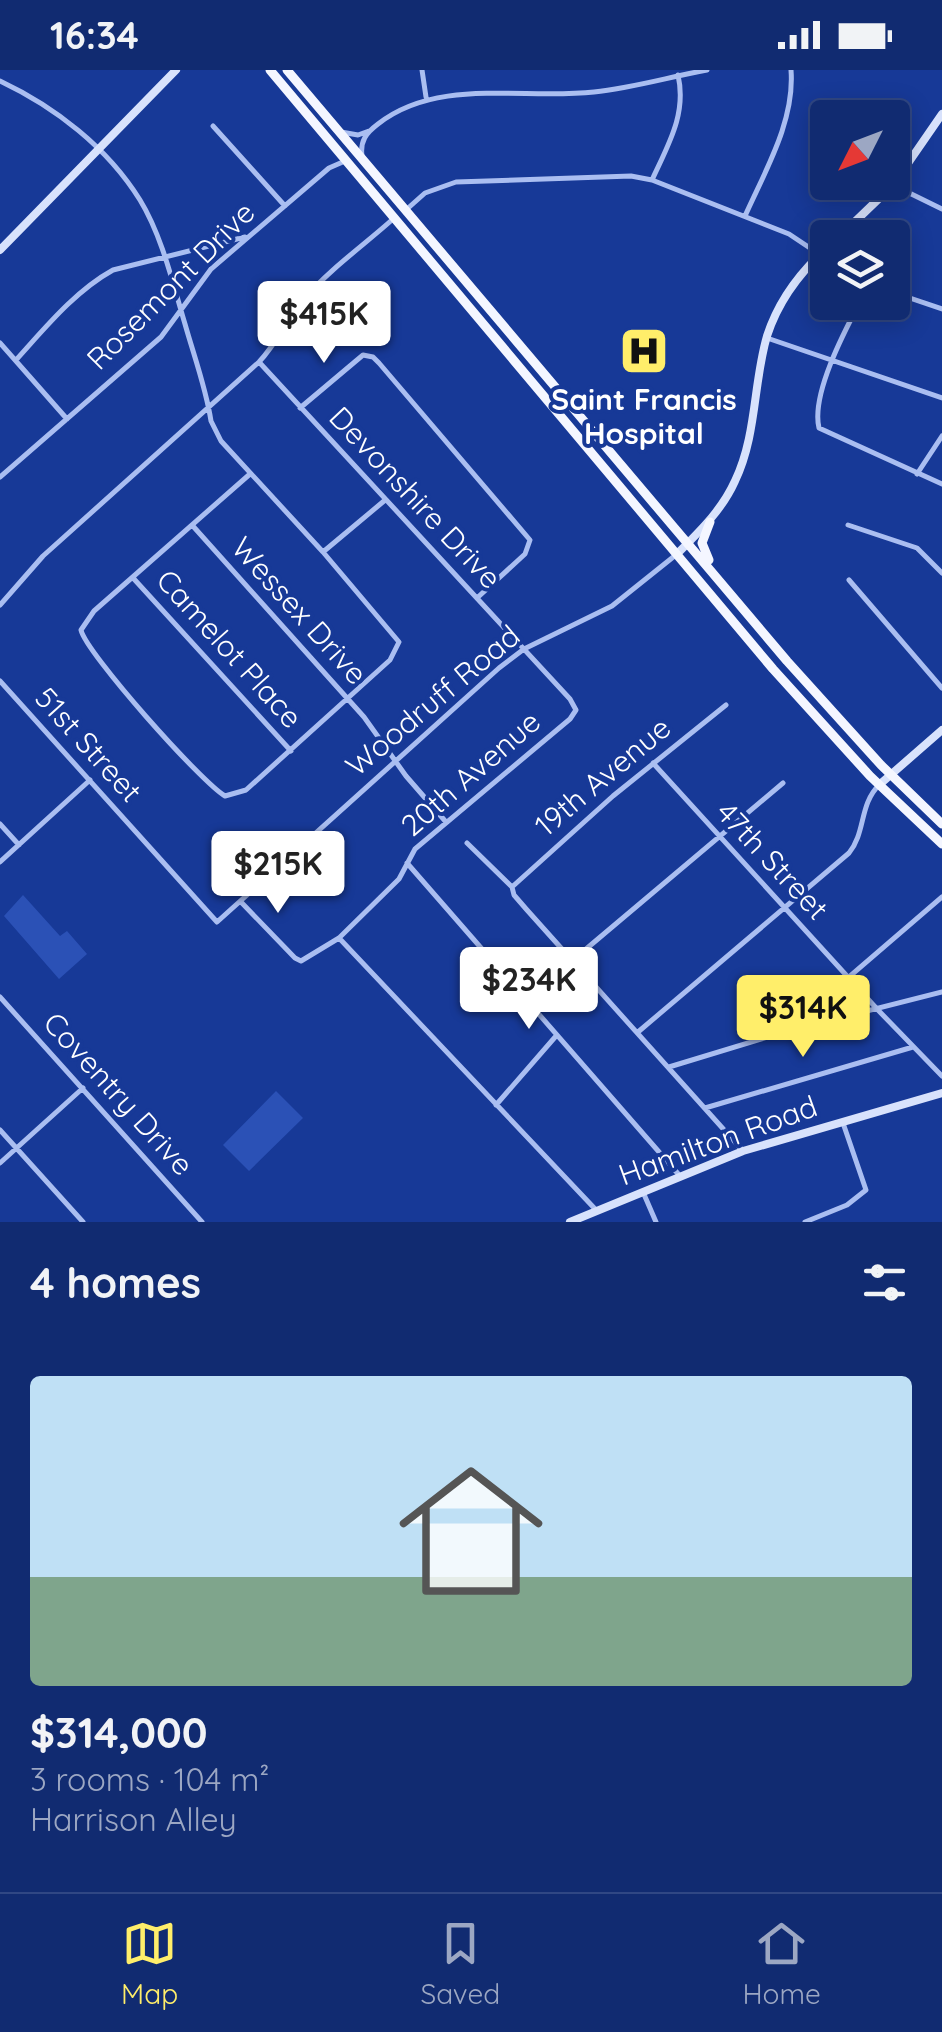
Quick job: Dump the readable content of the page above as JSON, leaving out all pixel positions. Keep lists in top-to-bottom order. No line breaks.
{"streets":{"street":["Rosemont Drive","Devonshire Drive","Wessex Drive","Camelot Place","Woodruff Road","51st Street","20th Avenue","19th Avenue","47th Street","Coventry Drive","Hamilton Road"]},"crossings":[["Devonshire Drive","Woodruff Road"],["Devonshire Drive","20th Avenue"],["Wessex Drive","Woodruff Road"],["Wessex Drive","20th Avenue"],["Woodruff Road","51st Street"],["Woodruff Road","20th Avenue"],["51st Street","20th Avenue"],["19th Avenue","47th Street"]],"places":{"hospital":["Saint Francis Hospital"]},"north":"bottom left","page":{"status":"16:34","price":["$415K","$215K","$234K","$314K"],"heading":"4 homes","list":[{"name":"$314,000","note":"3 rooms · 104 m² · Harrison Alley"}],"tabs":["Map","Saved","Home"]}}
